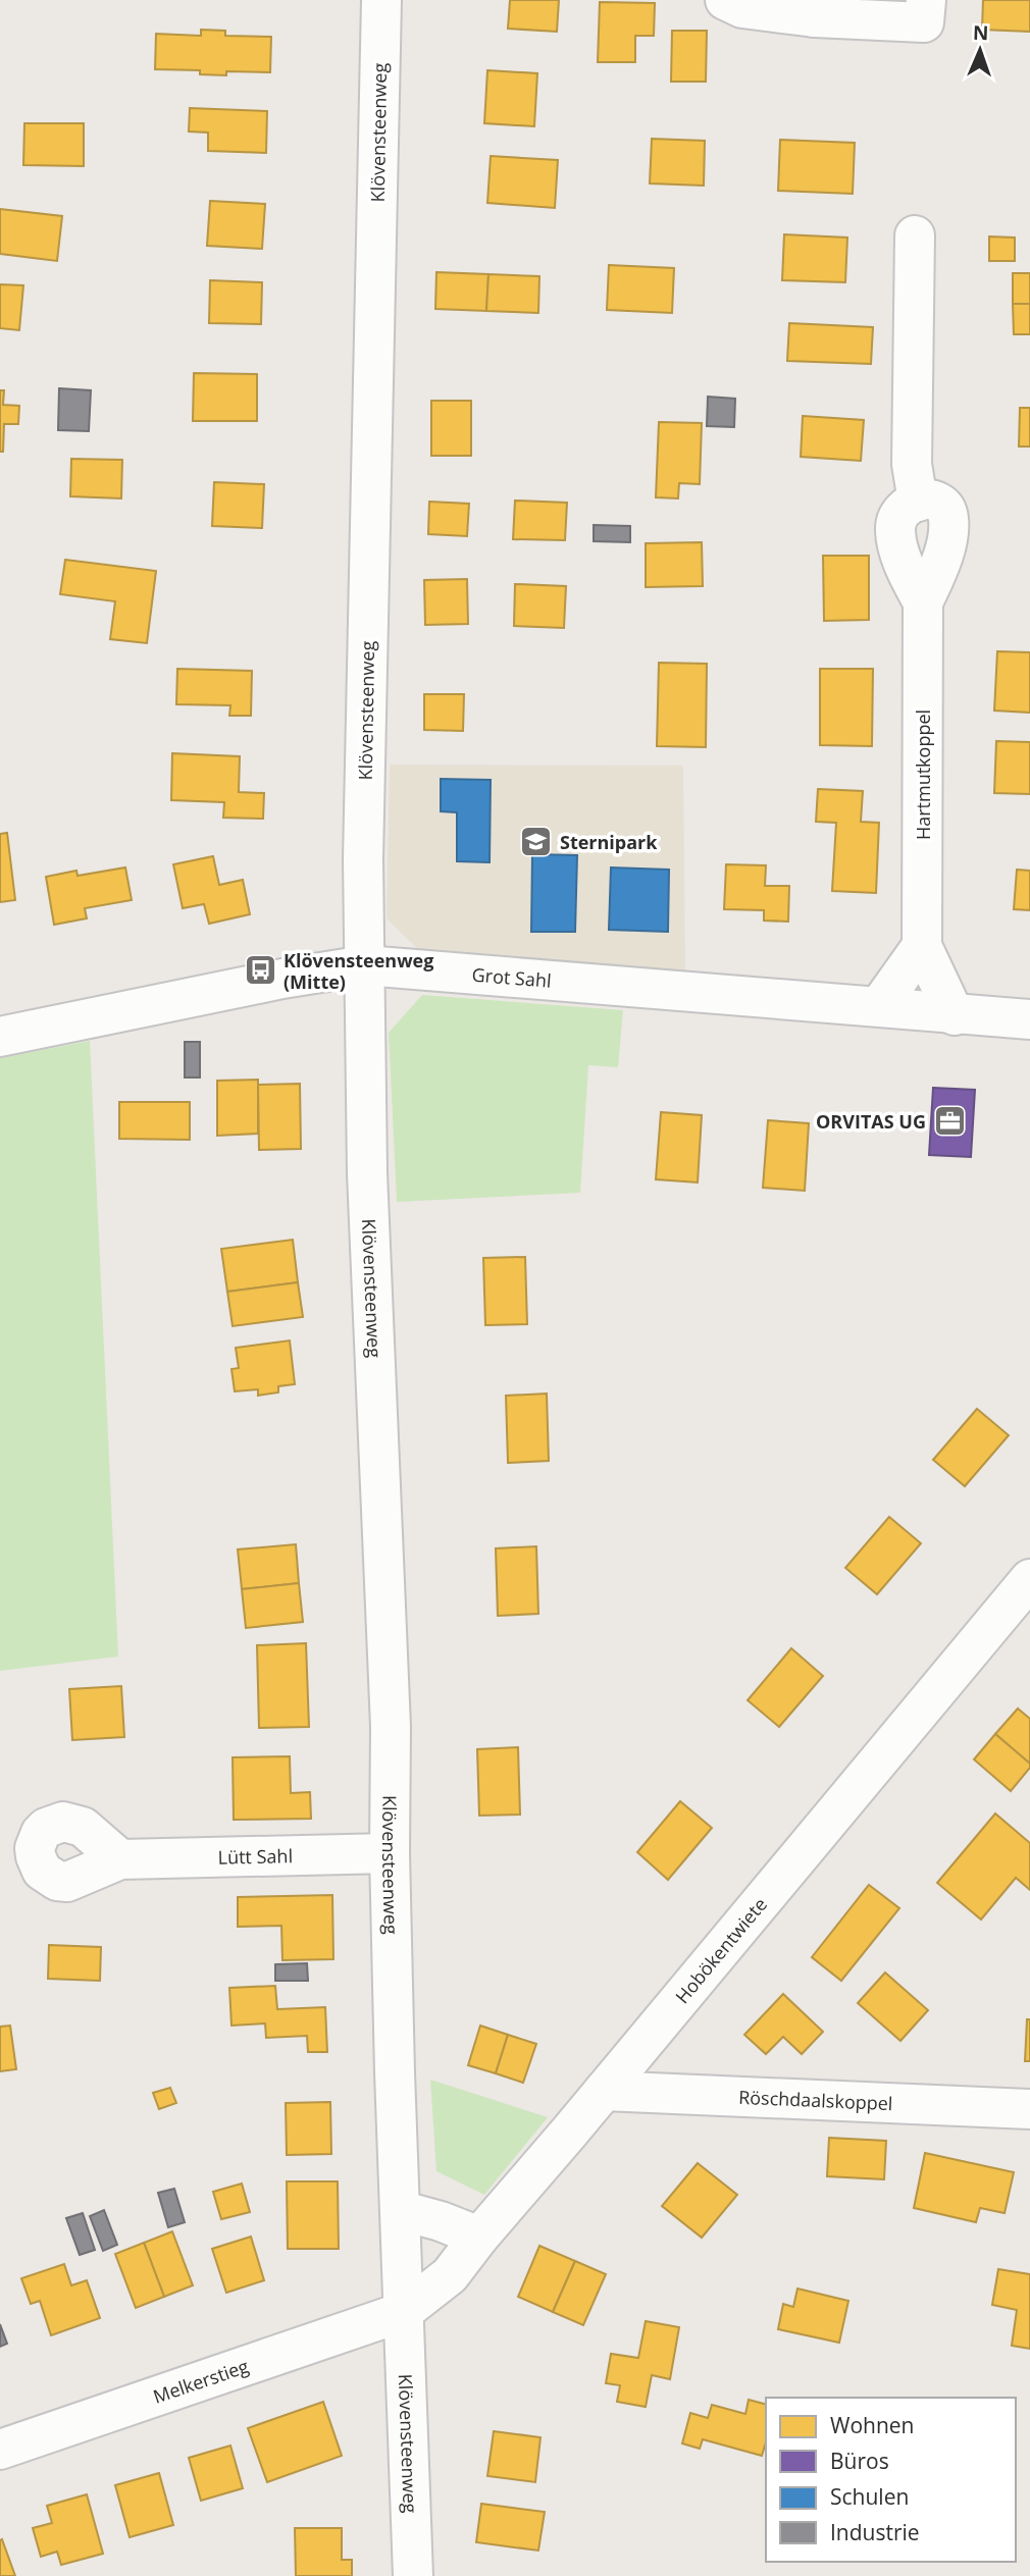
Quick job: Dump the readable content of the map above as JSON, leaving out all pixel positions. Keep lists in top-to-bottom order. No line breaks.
{"streets":{"street":["Klövensteenweg","Hartmutkoppel","Grot Sahl","Lütt Sahl","Hobökentwiete","Röschdaalskoppel","Melkerstieg"]},"crossings":[["Klövensteenweg","Grot Sahl"],["Klövensteenweg","Lütt Sahl"],["Klövensteenweg","Hobökentwiete"],["Klövensteenweg","Melkerstieg"],["Hartmutkoppel","Grot Sahl"],["Hobökentwiete","Röschdaalskoppel"],["Hobökentwiete","Melkerstieg"]],"places":{"school or university":["Sternipark"],"bus stop":["Klövensteenweg (Mitte)"],"office":["ORVITAS UG"]},"legend":["Wohnen","Büros","Schulen","Industrie"],"north":"top"}
